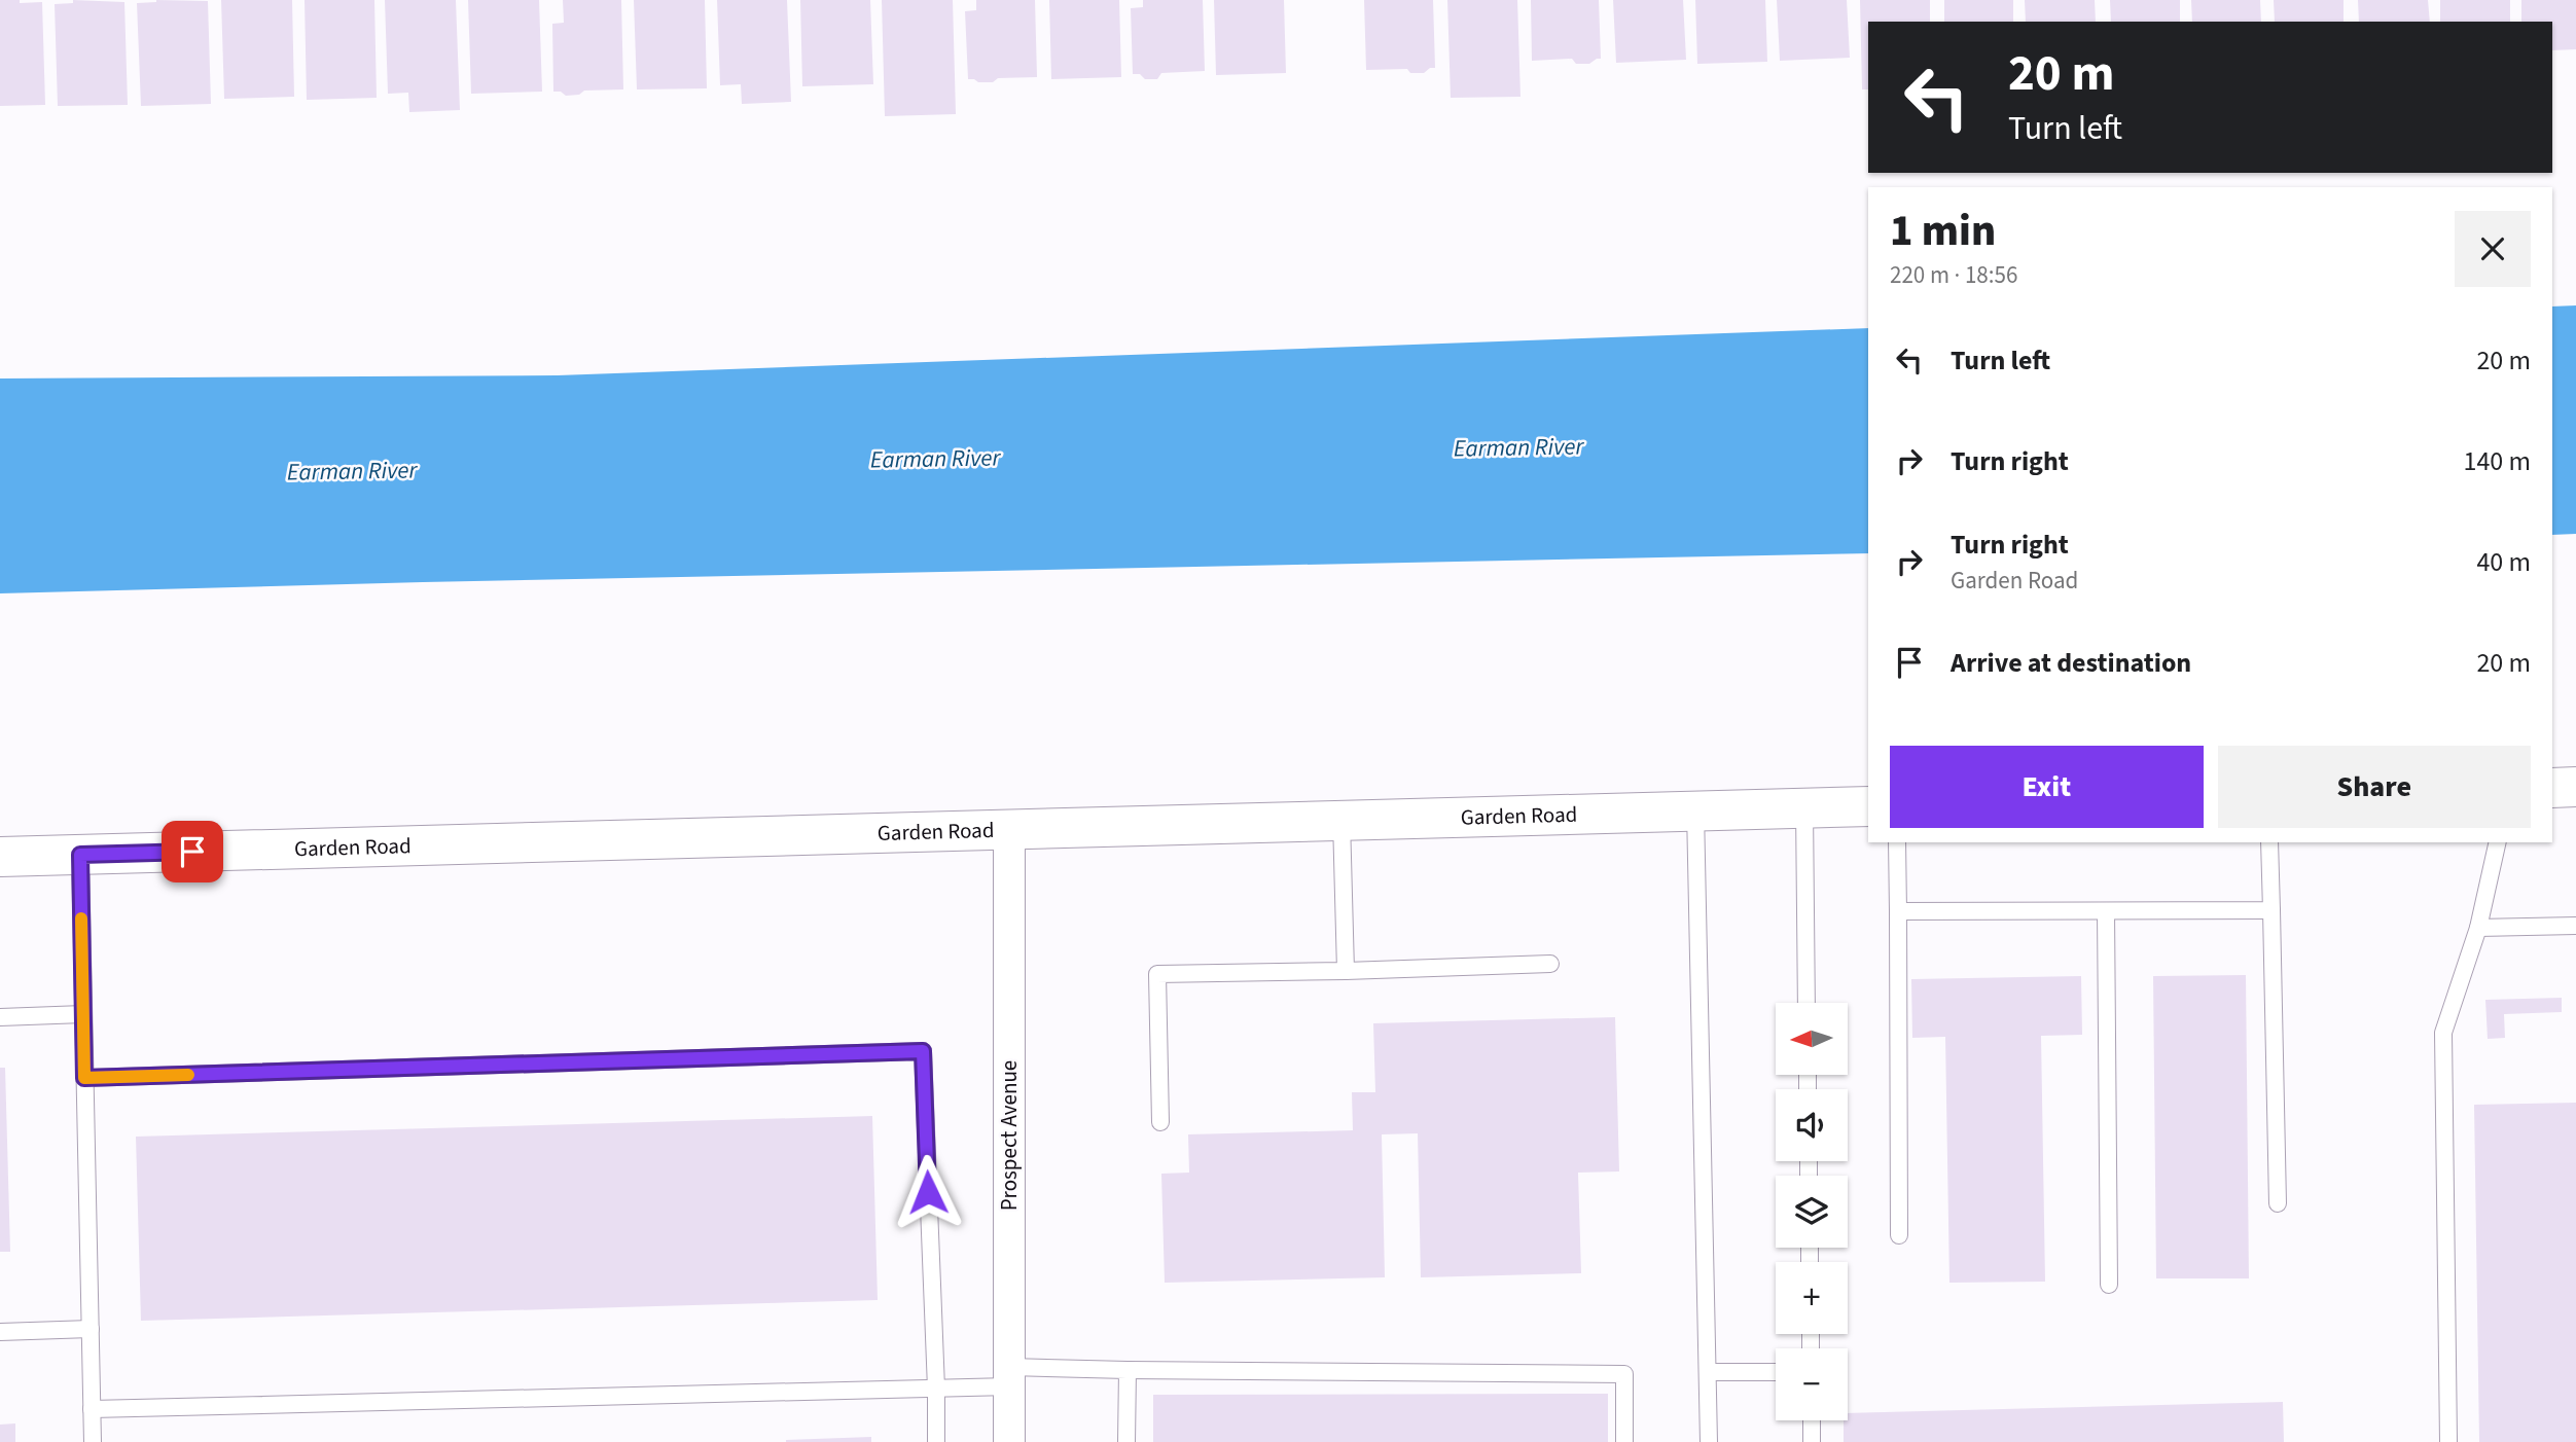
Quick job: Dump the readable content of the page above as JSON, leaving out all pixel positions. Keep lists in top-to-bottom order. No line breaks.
{"streets":{"street":["Garden Road","Prospect Avenue"]},"crossings":[["Garden Road","Prospect Avenue"]],"water":["Earman River"],"north":"left","page":{"turn":["20 m","Turn left"],"heading":["1 min","220 m · 18:56"],"list":[{"name":"Turn left","value":"20 m"},{"name":"Turn right","value":"140 m"},{"name":"Turn right","note":"Garden Road","value":"40 m"},{"name":"Arrive at destination","value":"20 m"}],"buttons":["Exit","Share"],"map_buttons":["+","−"]}}
